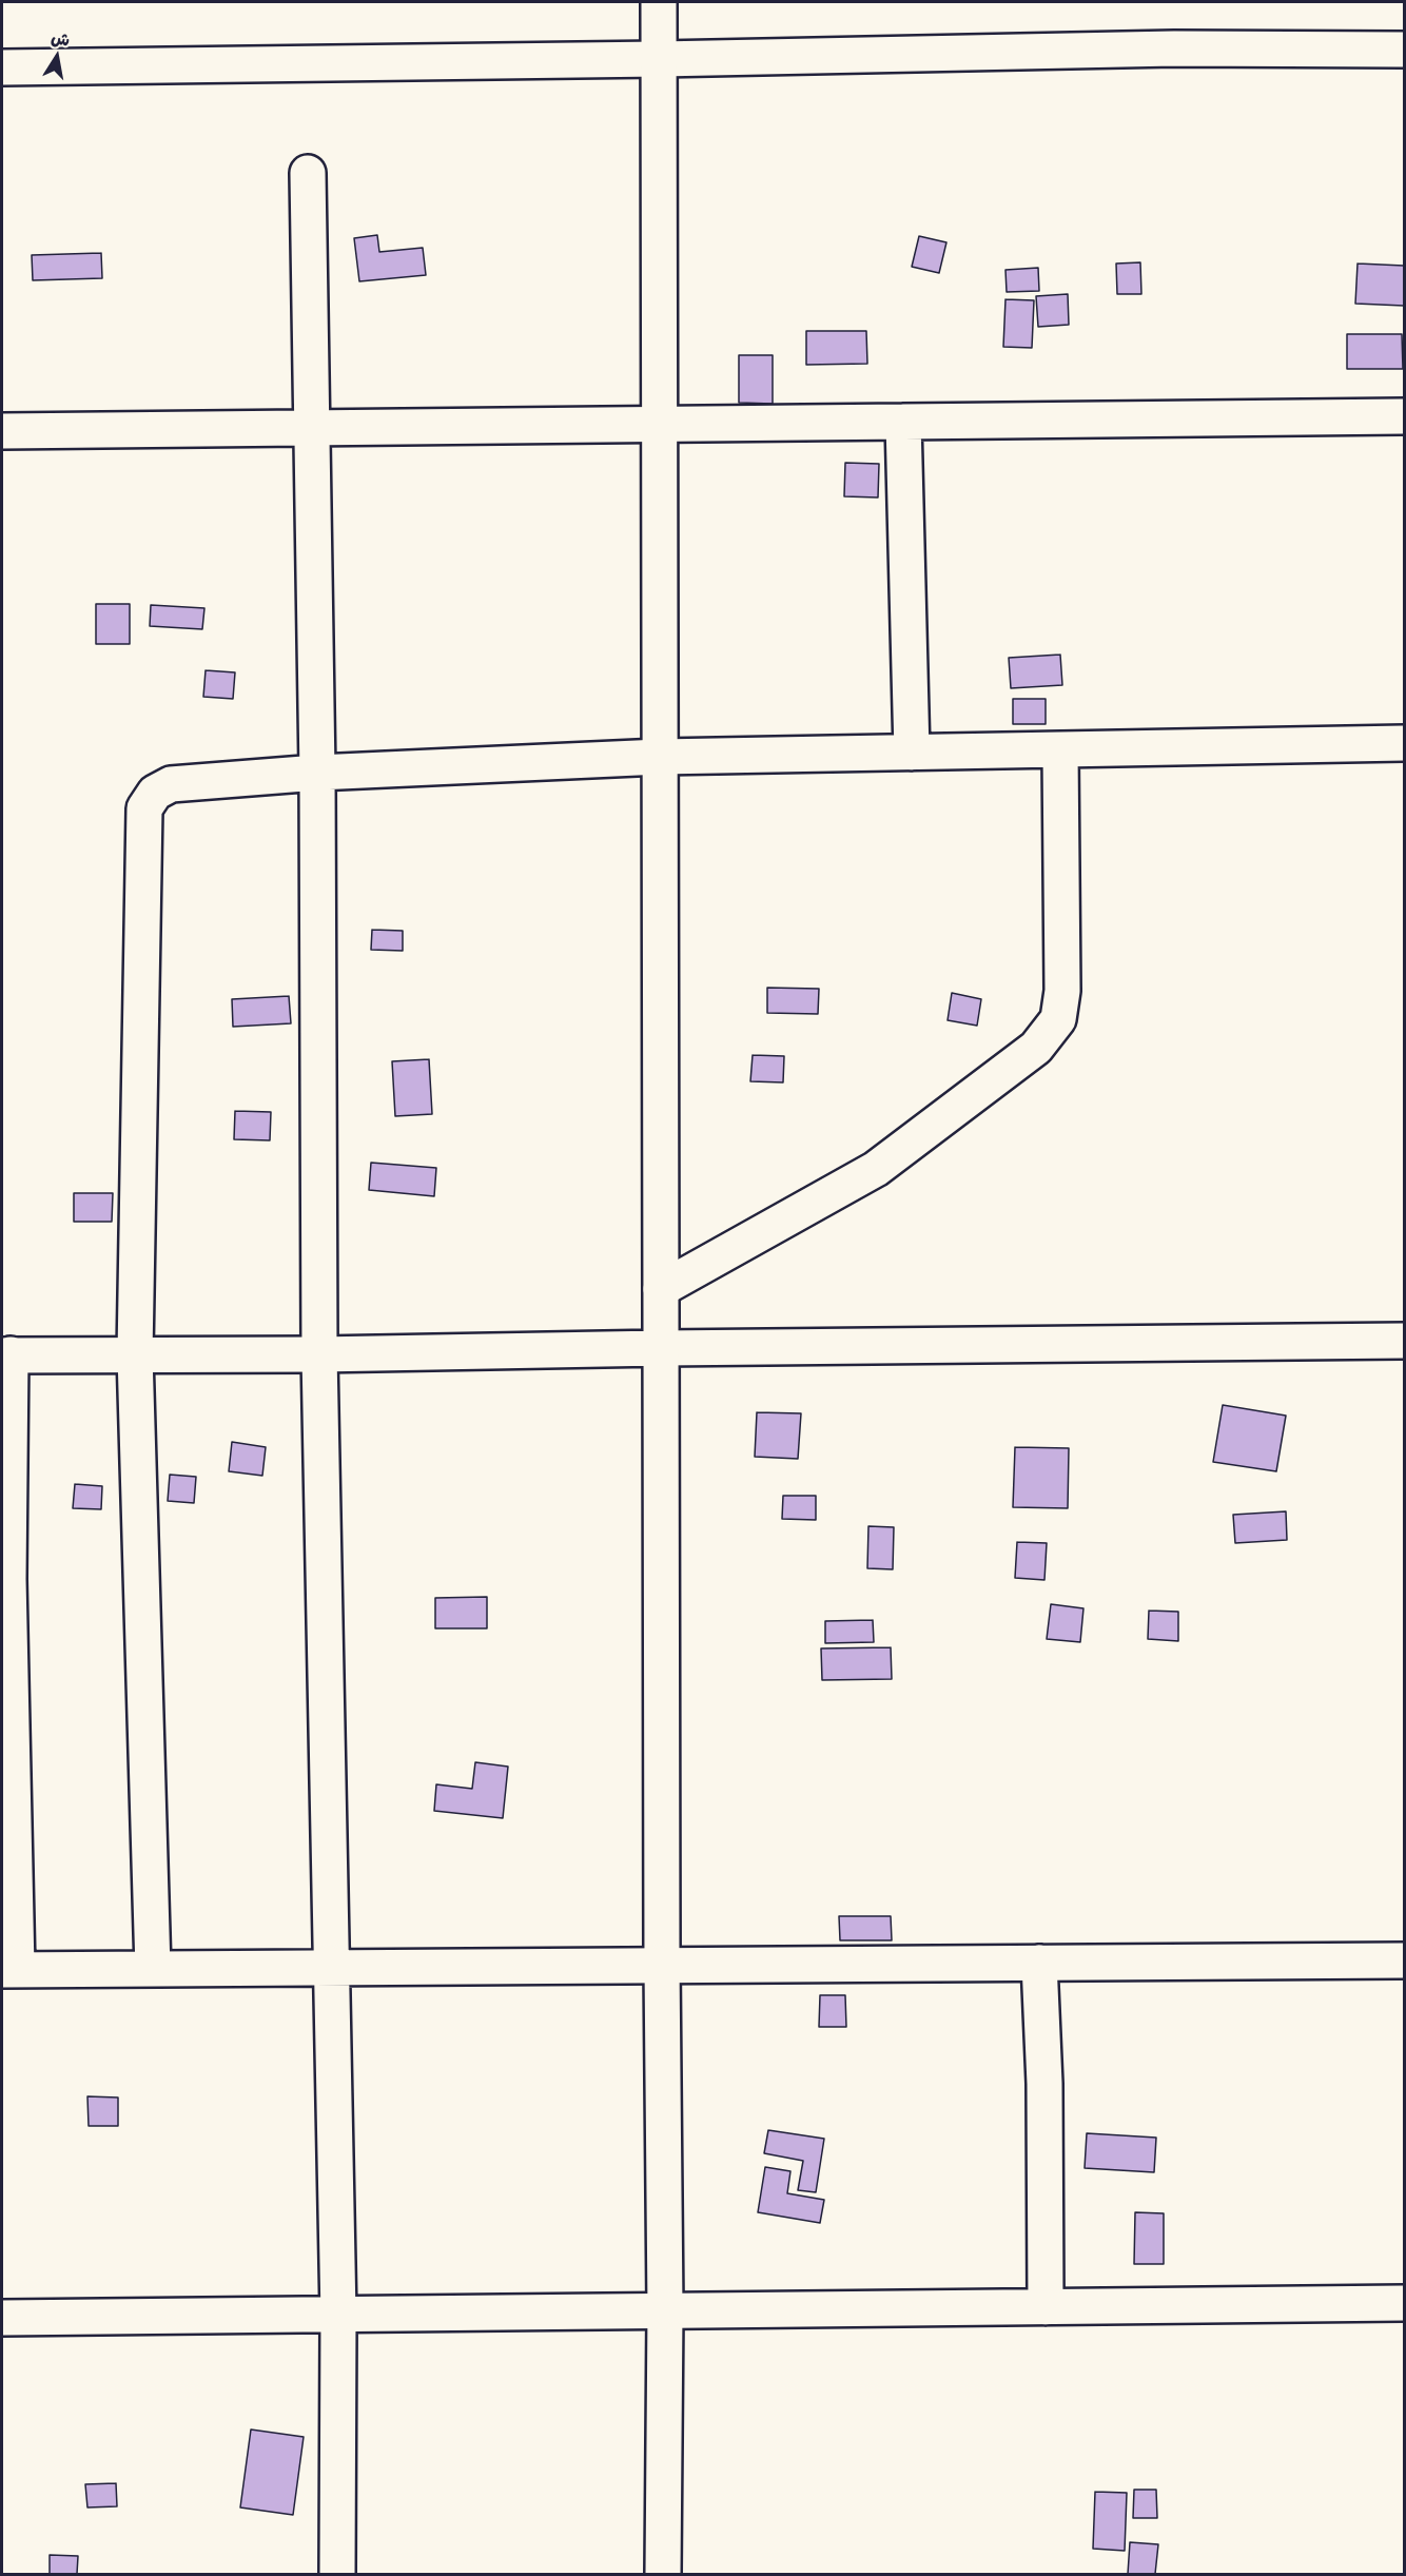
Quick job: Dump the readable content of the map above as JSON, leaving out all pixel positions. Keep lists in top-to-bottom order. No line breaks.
{"north":"top"}
